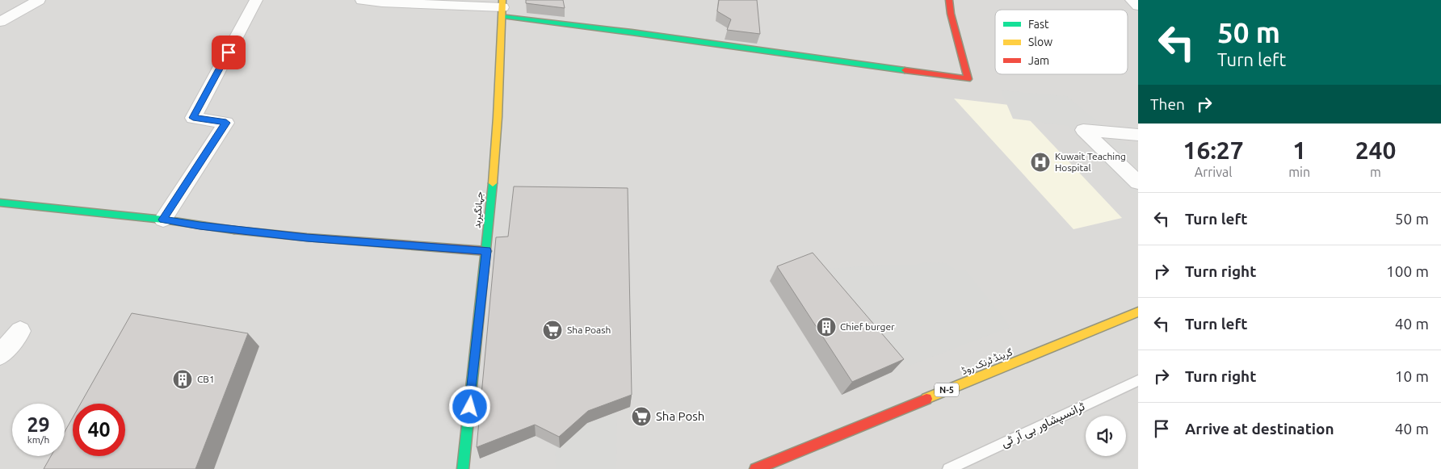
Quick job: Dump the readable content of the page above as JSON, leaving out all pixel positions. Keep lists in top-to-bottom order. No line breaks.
{"streets":{"main road":["جہانگیربد","گرینڈ ٹرنک روڈ","N-5"],"lane":["ٹرانسپشاور بی آر ٹی"]},"places":{"hospital":["Kuwait Teaching Hospital"],"building":["Chief burger","CB1"],"supermarket":["Sha Poash","Sha Posh"]},"legend":["Fast","Slow","Jam"],"page":{"turn":["50 m","Turn left"],"then":"Then","eta":["16:27","Arrival","1","min","240","m"],"list":[{"name":"Turn left","value":"50 m"},{"name":"Turn right","value":"100 m"},{"name":"Turn left","value":"40 m"},{"name":"Turn right","value":"10 m"},{"name":"Arrive at destination","value":"40 m"}],"speed":"29 km/h","limit":"40"}}
